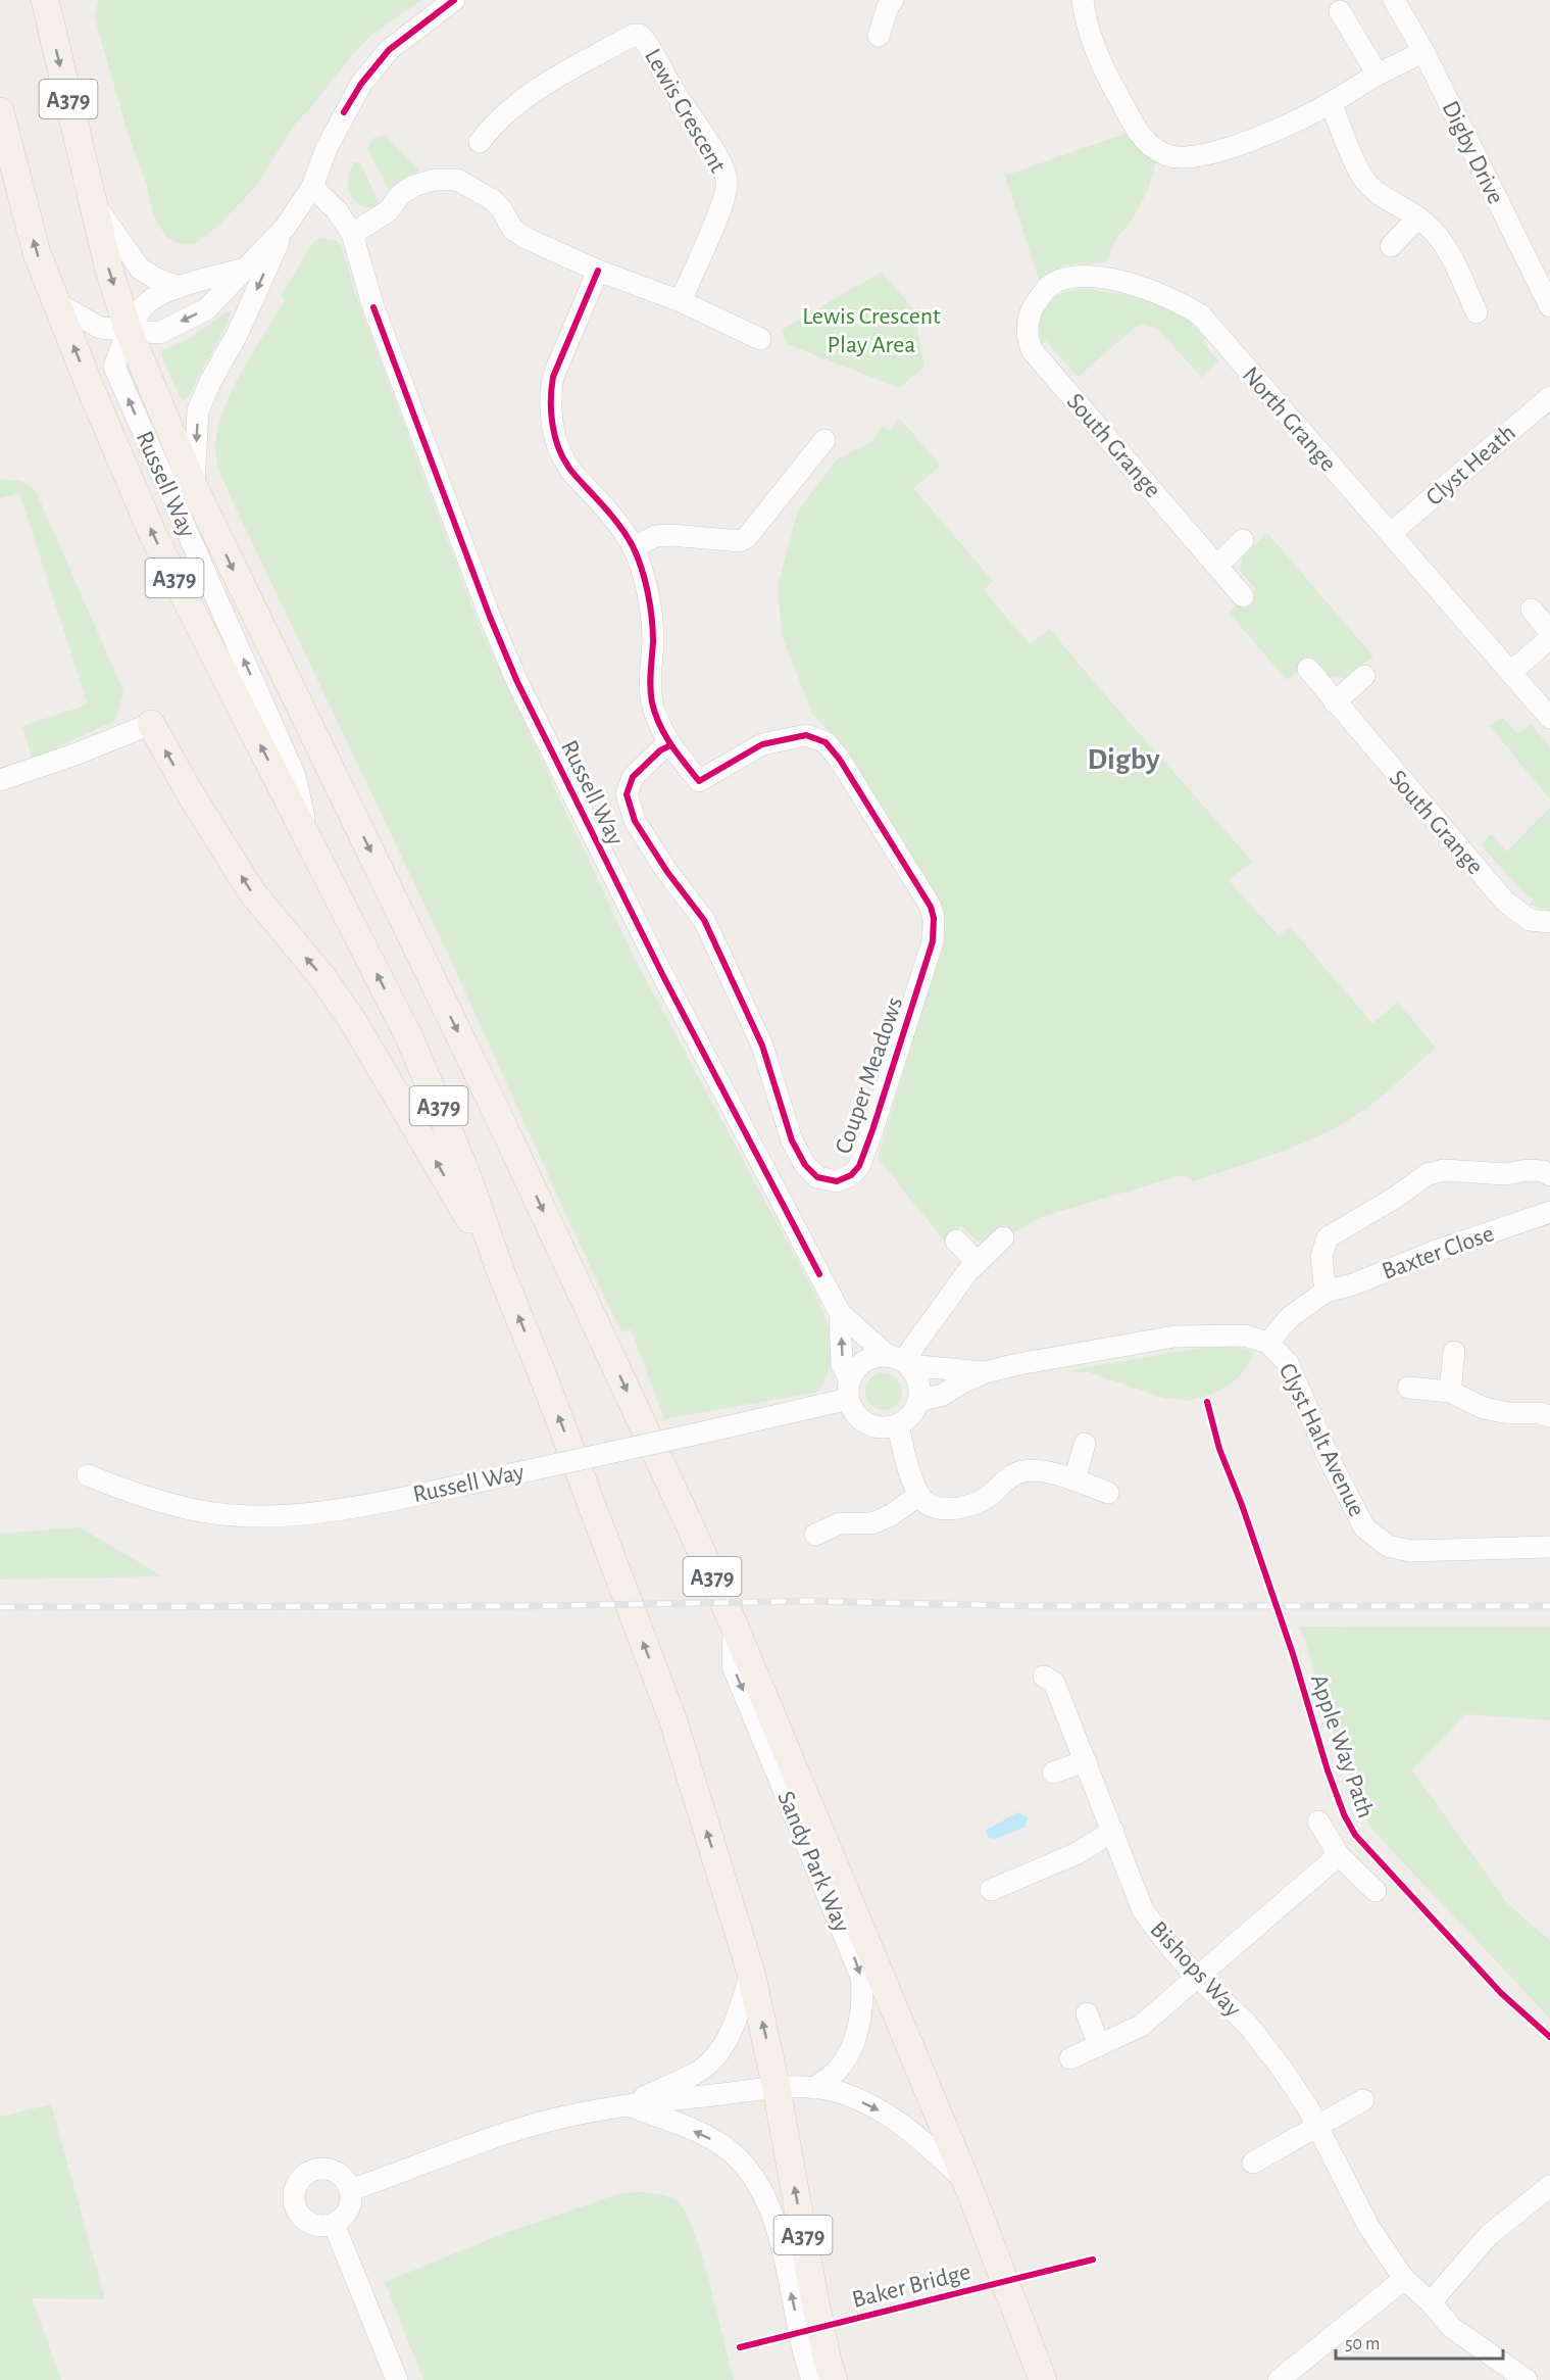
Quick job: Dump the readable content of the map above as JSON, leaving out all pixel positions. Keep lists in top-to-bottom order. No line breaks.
{"streets":{"main road":["A379"],"street":["Lewis Crescent","Digby Drive","North Grange","South Grange","Clyst Heath","Russell Way","Couper Meadows","Baxter Close","Clyst Halt Avenue","Sandy Park Way","Bishops Way"],"cycle path":["Apple Way Path","Baker Bridge"]},"crossings":[["A379","Russell Way"],["A379","Sandy Park Way"],["North Grange","South Grange"],["North Grange","Clyst Heath"],["Russell Way","Clyst Halt Avenue"],["Baxter Close","Clyst Halt Avenue"]],"one_way":["Sandy Park Way"],"districts":["Digby"],"parks":["Lewis Crescent Play Area"],"scale_bar":"50 m"}
